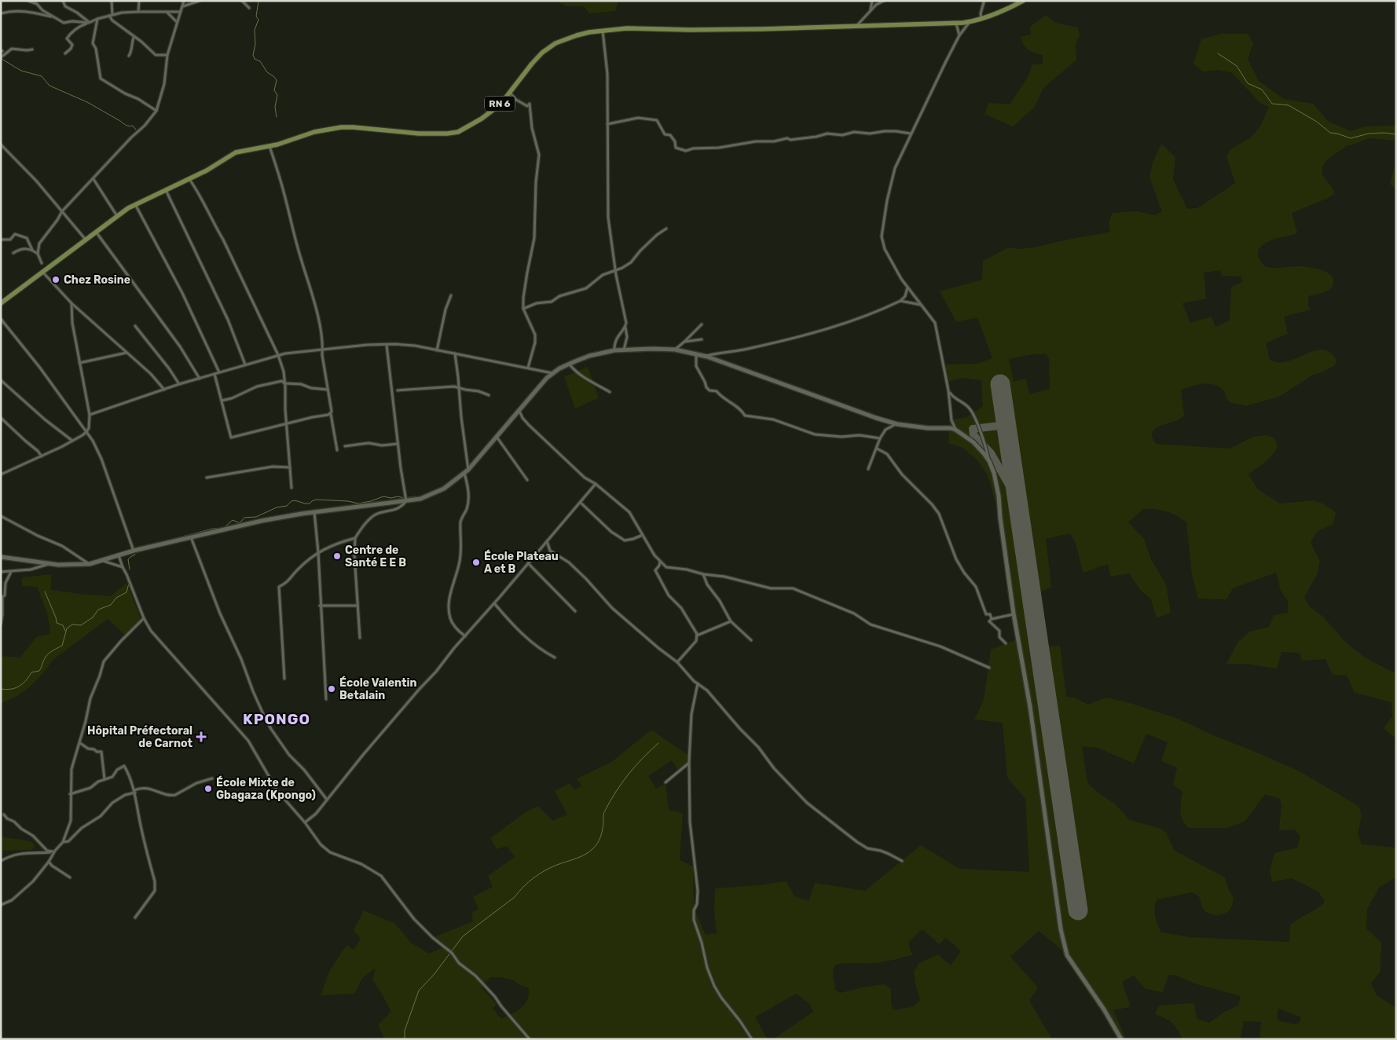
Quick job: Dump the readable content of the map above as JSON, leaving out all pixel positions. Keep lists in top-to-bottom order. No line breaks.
{"streets":{"main road":["RN 6"]},"districts":["KPONGO"],"places":{"other":["Chez Rosine","Centre de Santé E E B","École Plateau A et B","École Valentin Betalain","École Mixte de Gbagaza (Kpongo)"],"health":["Hôpital Préfectoral de Carnot"]}}
